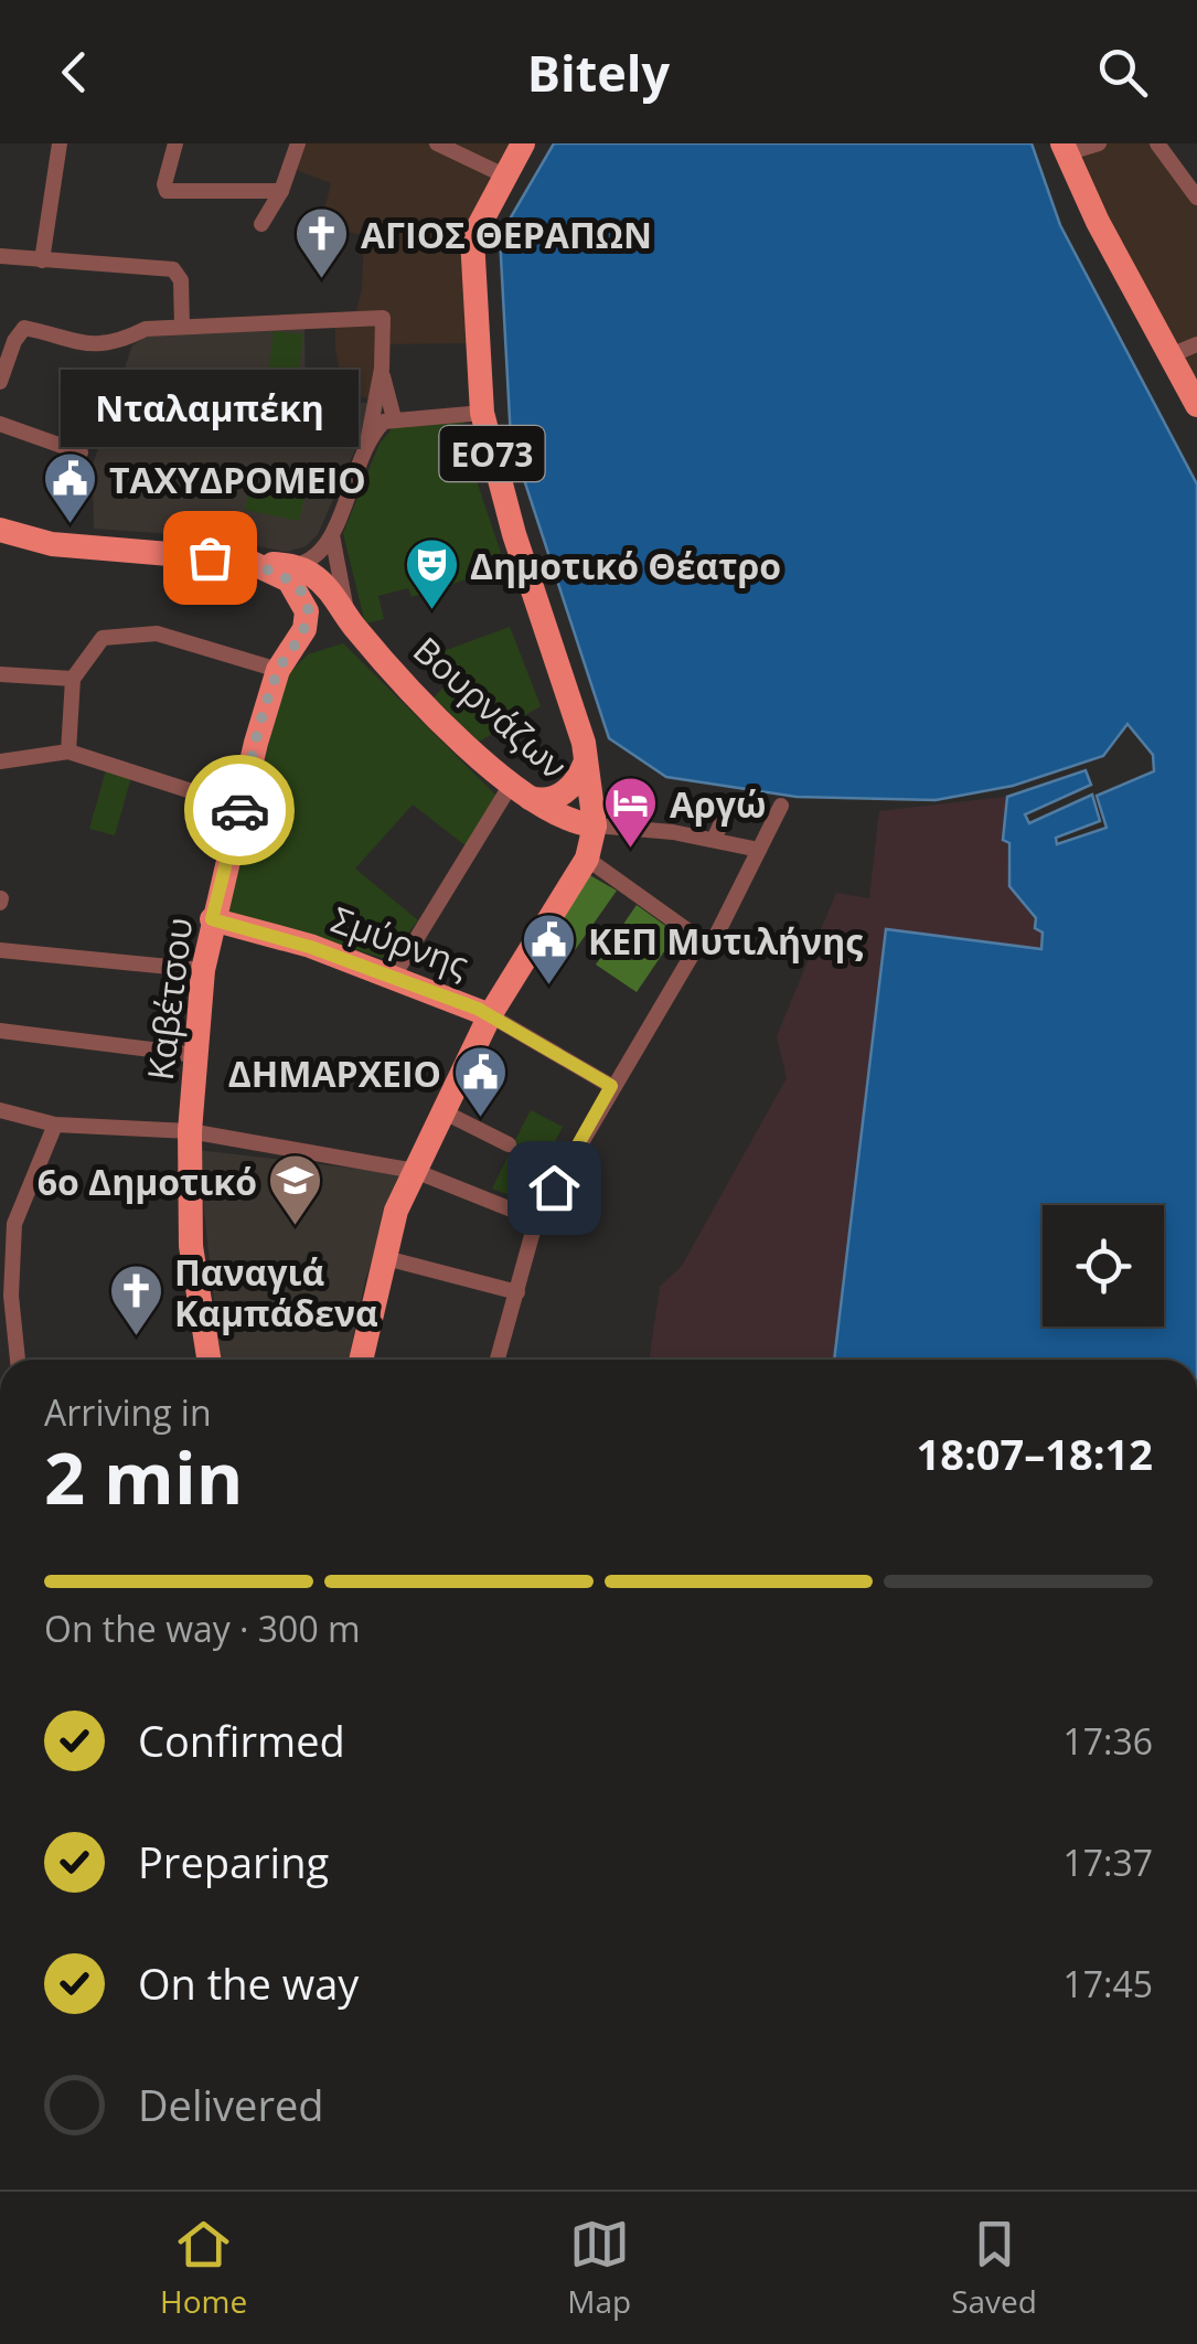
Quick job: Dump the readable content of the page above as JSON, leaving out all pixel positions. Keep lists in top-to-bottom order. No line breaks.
{"streets":{"main road":["ΕΟ73","Βουρνάζων","Σμύρνης","Καβέτσου"]},"crossings":[["ΕΟ73","Βουρνάζων"],["ΕΟ73","Σμύρνης"],["Σμύρνης","Καβέτσου"]],"places":{"church":["ΑΓΙΟΣ ΘΕΡΑΠΩΝ","Παναγιά Καμπάδενα"],"public building":["ΤΑΧΥΔΡΟΜΕΙΟ","ΚΕΠ Μυτιλήνης","ΔΗΜΑΡΧΕΙΟ"],"other":["Νταλαμπέκη"],"theatre":["Δημοτικό Θέατρο"],"hotel":["Αργώ"],"school or university":["6ο Δημοτικό"]},"page":{"header":"Bitely","bubble":"Νταλαμπέκη","heading":["2 min","Arriving in","18:07–18:12"],"bar":"On the way · 300 m","list":[["Confirmed","17:36"],["Preparing","17:37"],["On the way","17:45"],"Delivered"],"tabs":["Home","Map","Saved"]}}
